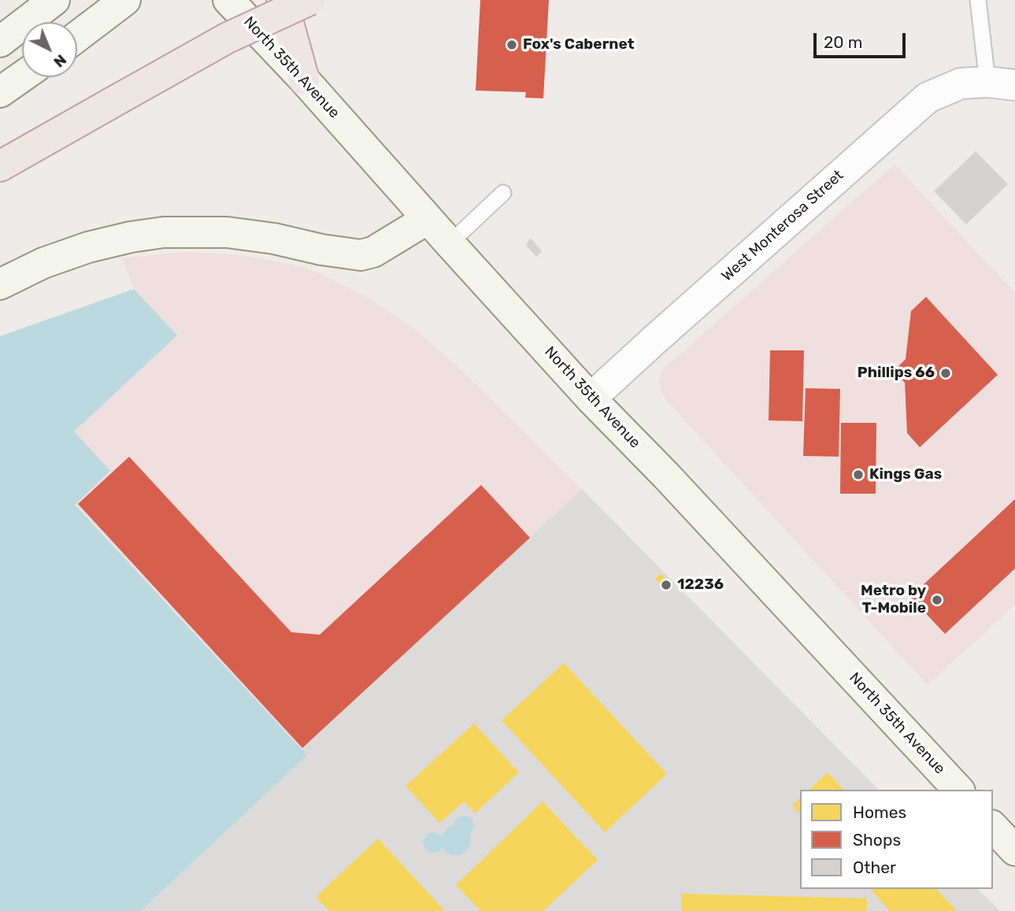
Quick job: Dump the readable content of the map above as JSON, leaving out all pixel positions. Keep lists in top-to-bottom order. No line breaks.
{"streets":{"main road":["North 35th Avenue"],"street":["West Monterosa Street"]},"crossings":[["North 35th Avenue","West Monterosa Street"]],"places":["Fox's Cabernet","Phillips 66","Kings Gas","12236","Metro by T-Mobile"],"legend":["Homes","Shops","Other"],"scale_bar":"20 m","north":"bottom right"}
